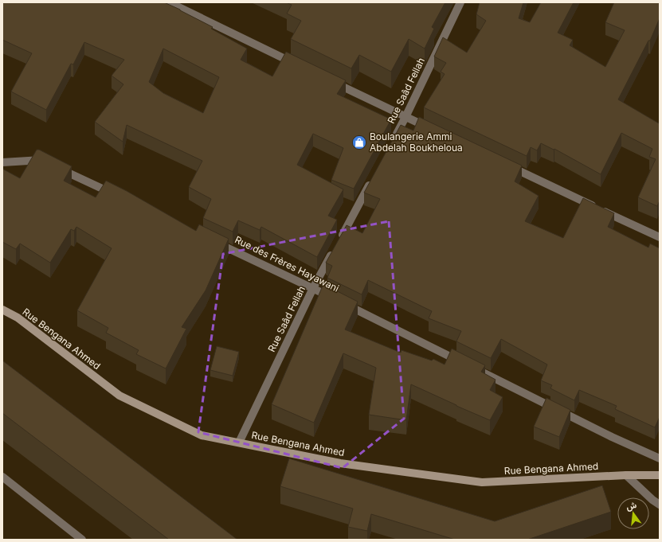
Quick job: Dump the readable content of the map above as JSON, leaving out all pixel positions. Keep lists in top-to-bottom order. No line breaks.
{"streets":{"street":["Rue Saâd Fellah","Rue des Frères Hayawani","Rue Bengana Ahmed"]},"crossings":[["Rue Saâd Fellah","Rue des Frères Hayawani"],["Rue Saâd Fellah","Rue Bengana Ahmed"]],"places":{"shop":["Boulangerie Ammi Abdelah Boukheloua"]},"north":"top"}
